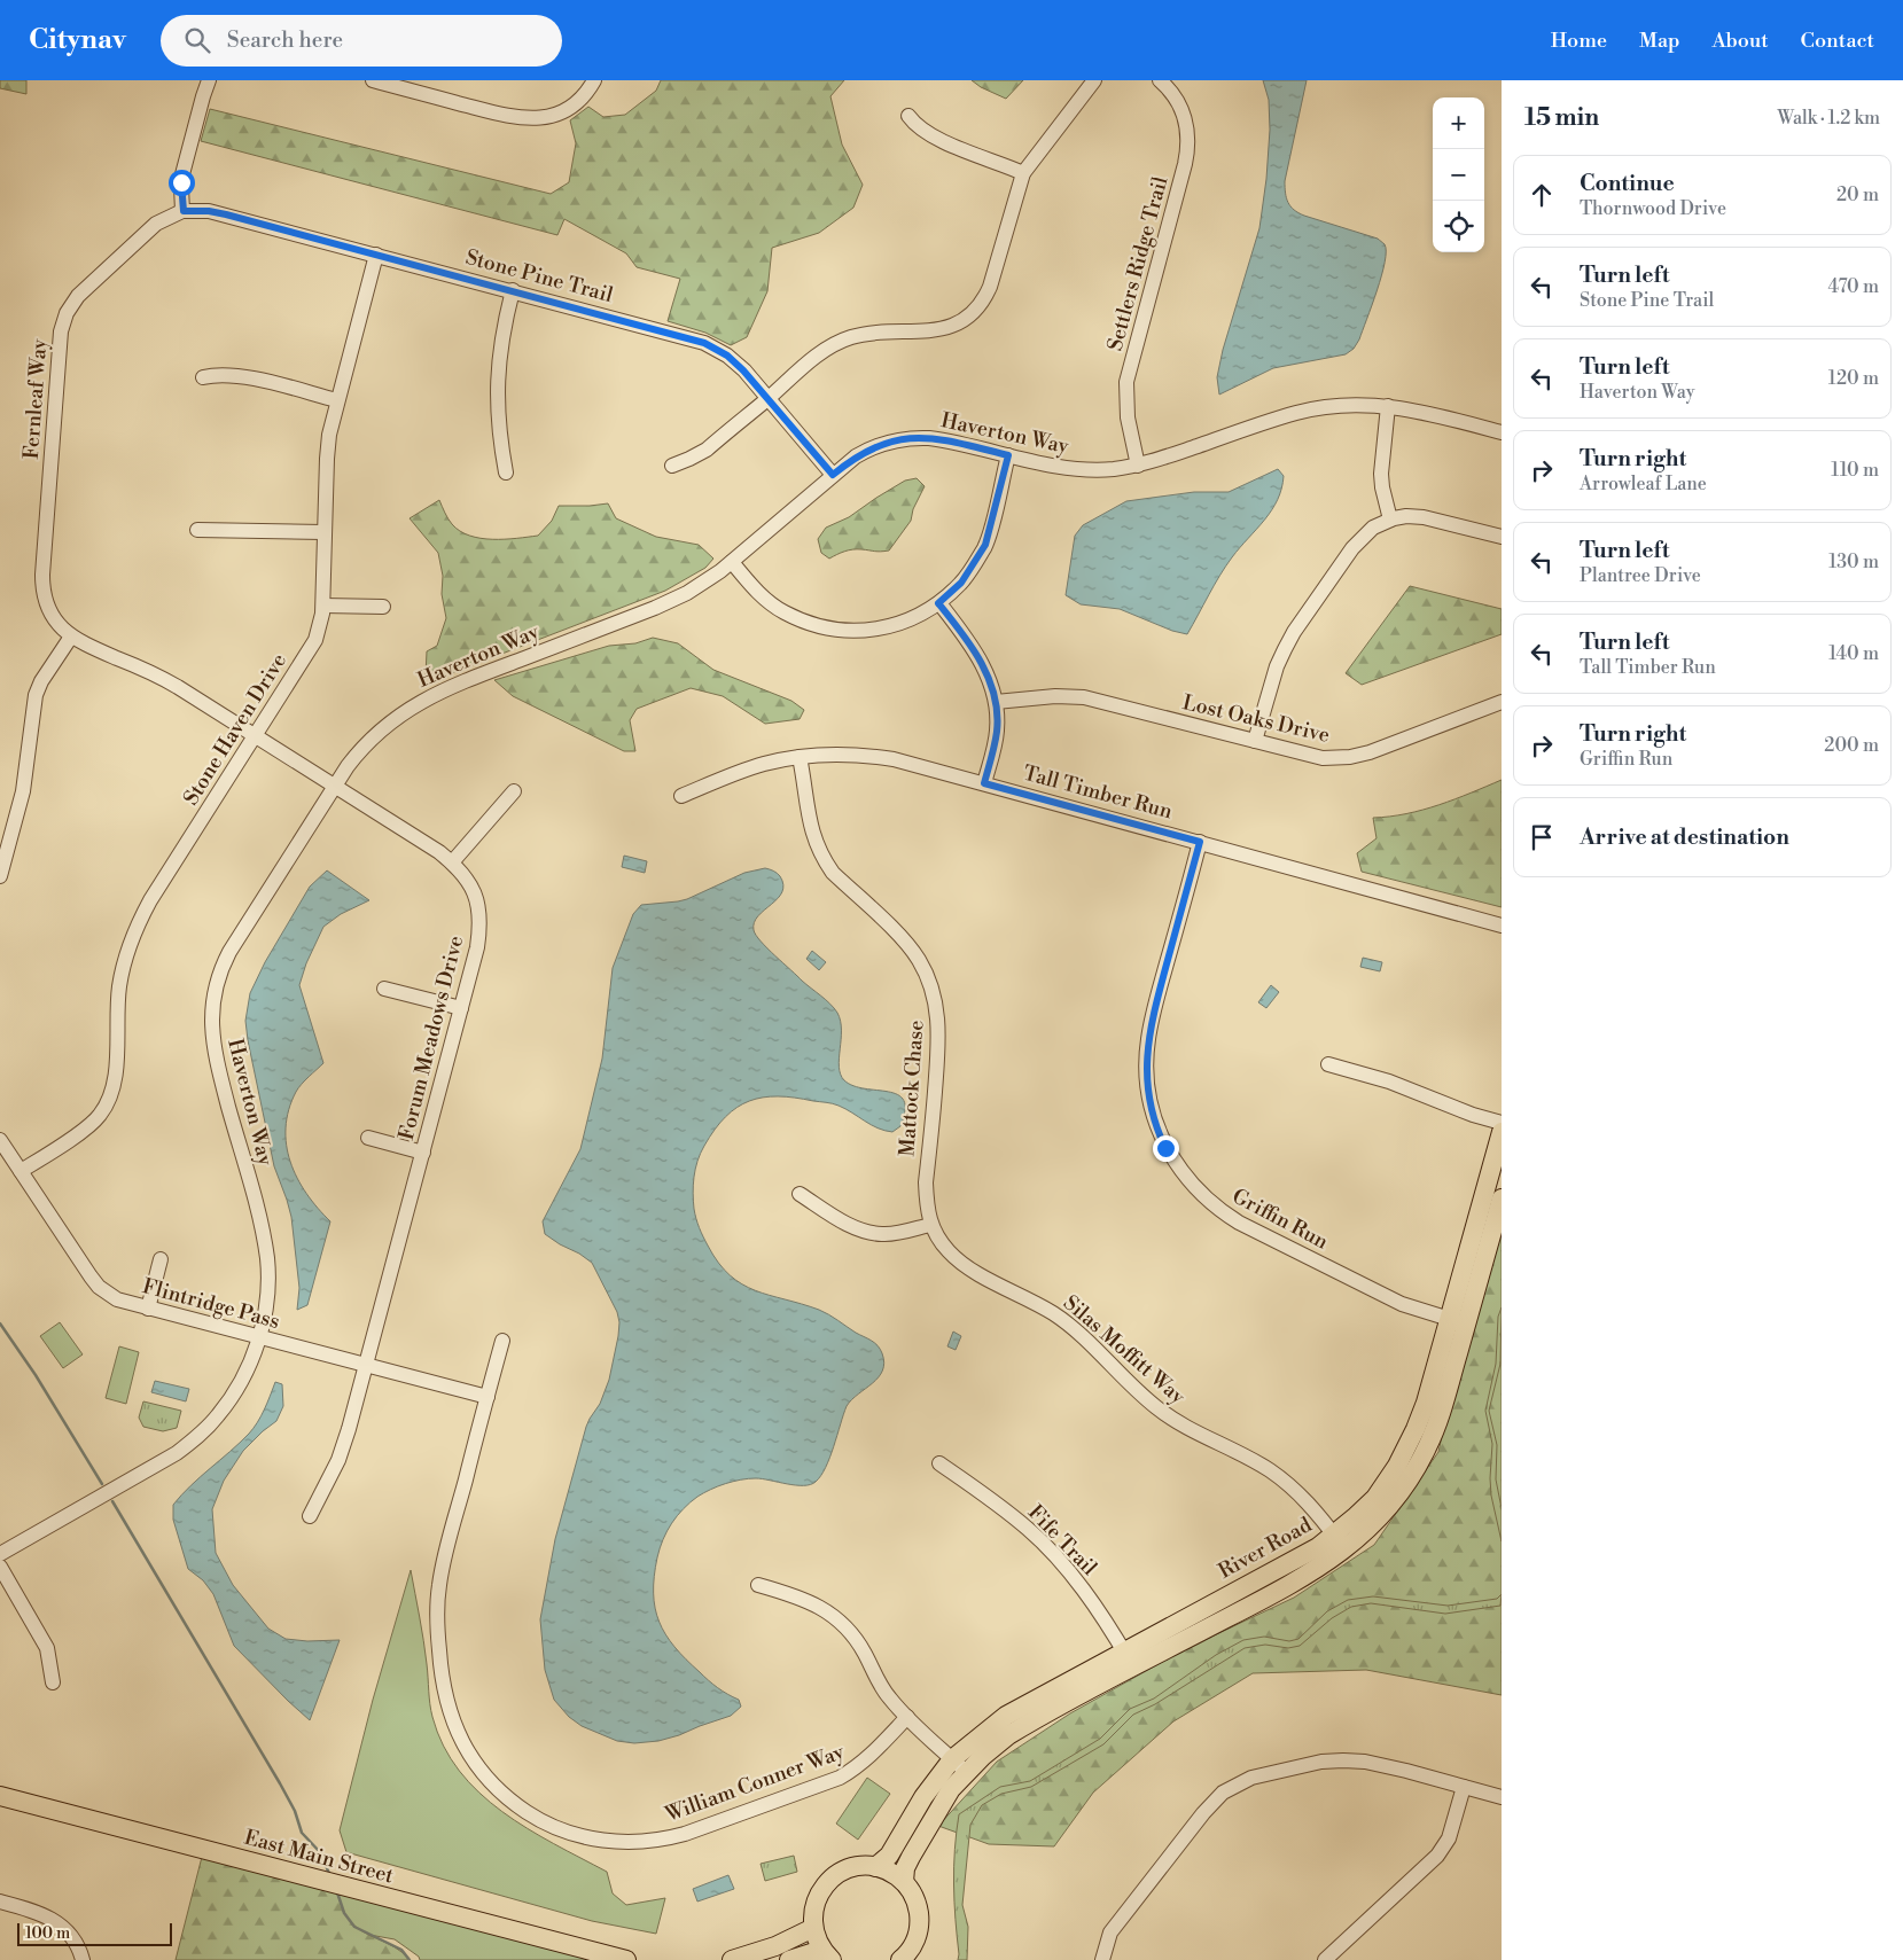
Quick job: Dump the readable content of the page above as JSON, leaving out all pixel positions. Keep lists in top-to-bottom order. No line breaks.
{"streets":{"main road":["River Road","East Main Street"],"street":["Settlers Ridge Trail","Stone Pine Trail","Fernleaf Way","Haverton Way","Lost Oaks Drive","Stone Haven Drive","Tall Timber Run","Forum Meadows Drive","Mattock Chase","Griffin Run","Flintridge Pass","Silas Moffitt Way","Fife Trail","William Conner Way"]},"crossings":[["Settlers Ridge Trail","Haverton Way"],["Stone Pine Trail","Fernleaf Way"],["Stone Pine Trail","Haverton Way"],["Stone Pine Trail","Stone Haven Drive"],["Fernleaf Way","Forum Meadows Drive"],["Haverton Way","Forum Meadows Drive"],["Haverton Way","Flintridge Pass"],["Stone Haven Drive","Forum Meadows Drive"],["Stone Haven Drive","Flintridge Pass"],["Tall Timber Run","Mattock Chase"],["Tall Timber Run","Griffin Run"],["Forum Meadows Drive","Flintridge Pass"],["Mattock Chase","Silas Moffitt Way"],["Griffin Run","River Road"],["Flintridge Pass","William Conner Way"],["Silas Moffitt Way","River Road"],["Fife Trail","River Road"]],"scale_bar":"100 m","page":{"header":"Citynav","search":"Search here","nav":["Home","Map","About","Contact"],"heading":["15 min","Walk · 1.2 km"],"map_buttons":["+","−"],"list":[["Continue","Thornwood Drive","20 m"],["Turn left","Stone Pine Trail","470 m"],["Turn left","Haverton Way","120 m"],["Turn right","Arrowleaf Lane","110 m"],["Turn left","Plantree Drive","130 m"],["Turn left","Tall Timber Run","140 m"],["Turn right","Griffin Run","200 m"],"Arrive at destination"],"scale":"100 m"}}
